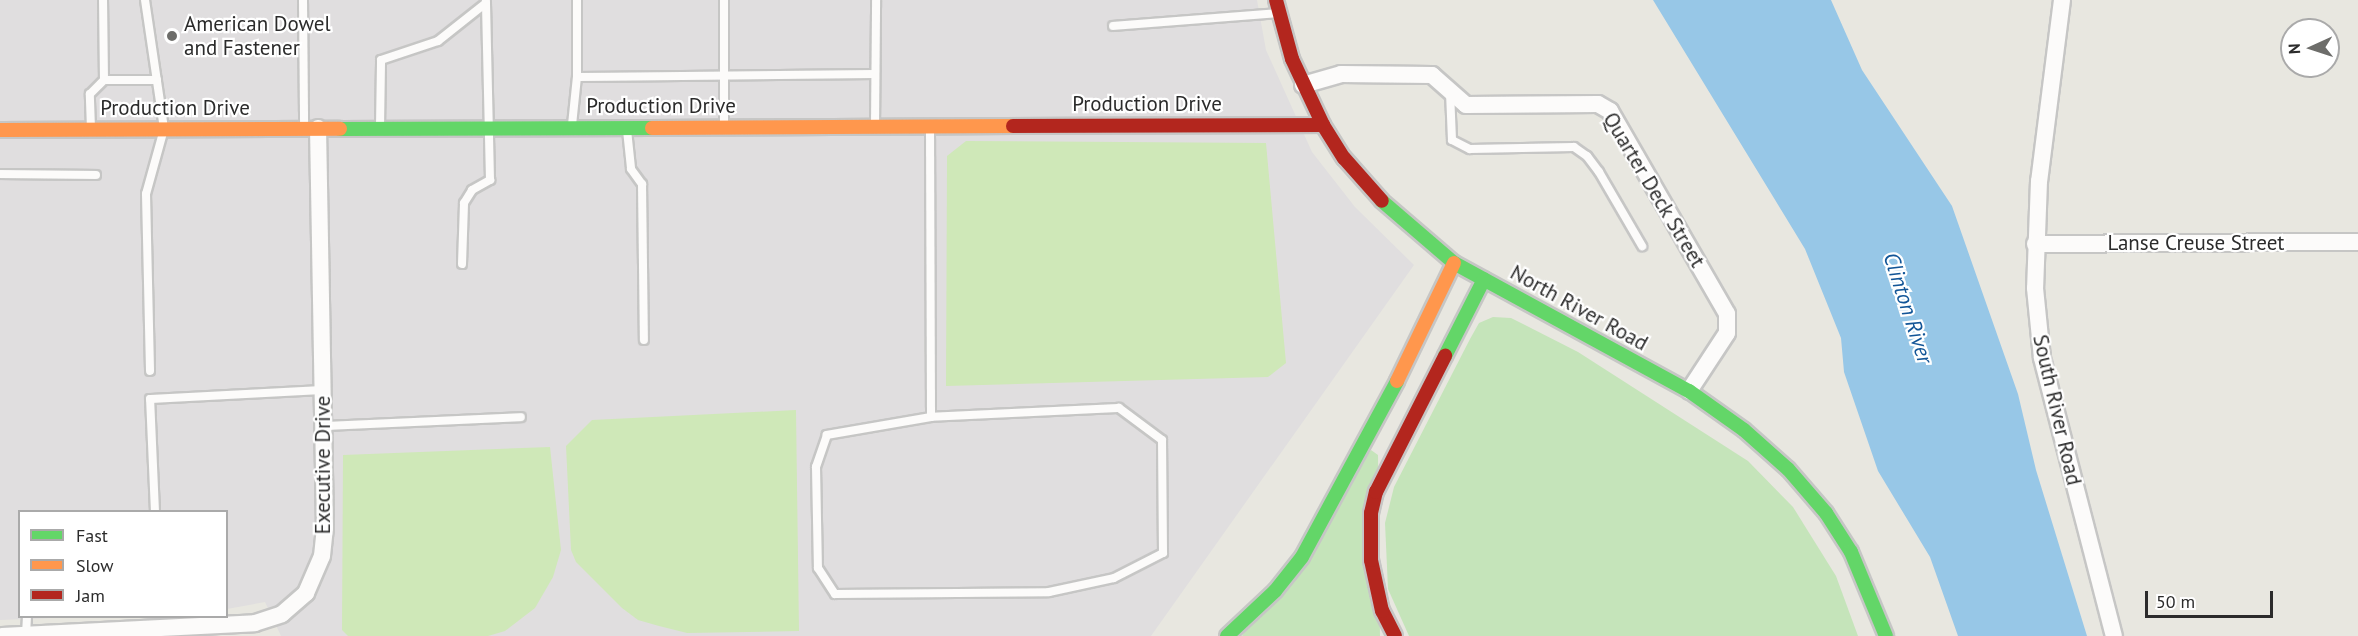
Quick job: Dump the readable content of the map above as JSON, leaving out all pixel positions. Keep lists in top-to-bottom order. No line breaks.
{"streets":{"main road":["Production Drive","North River Road"],"street":["Quarter Deck Street","Lanse Creuse Street","South River Road","Executive Drive"]},"crossings":[["Production Drive","North River Road"],["Production Drive","Executive Drive"],["Quarter Deck Street","North River Road"],["Lanse Creuse Street","South River Road"]],"water":["Clinton River"],"places":["American Dowel and Fastener"],"legend":["Fast","Slow","Jam"],"scale_bar":"50 m","north":"left"}
